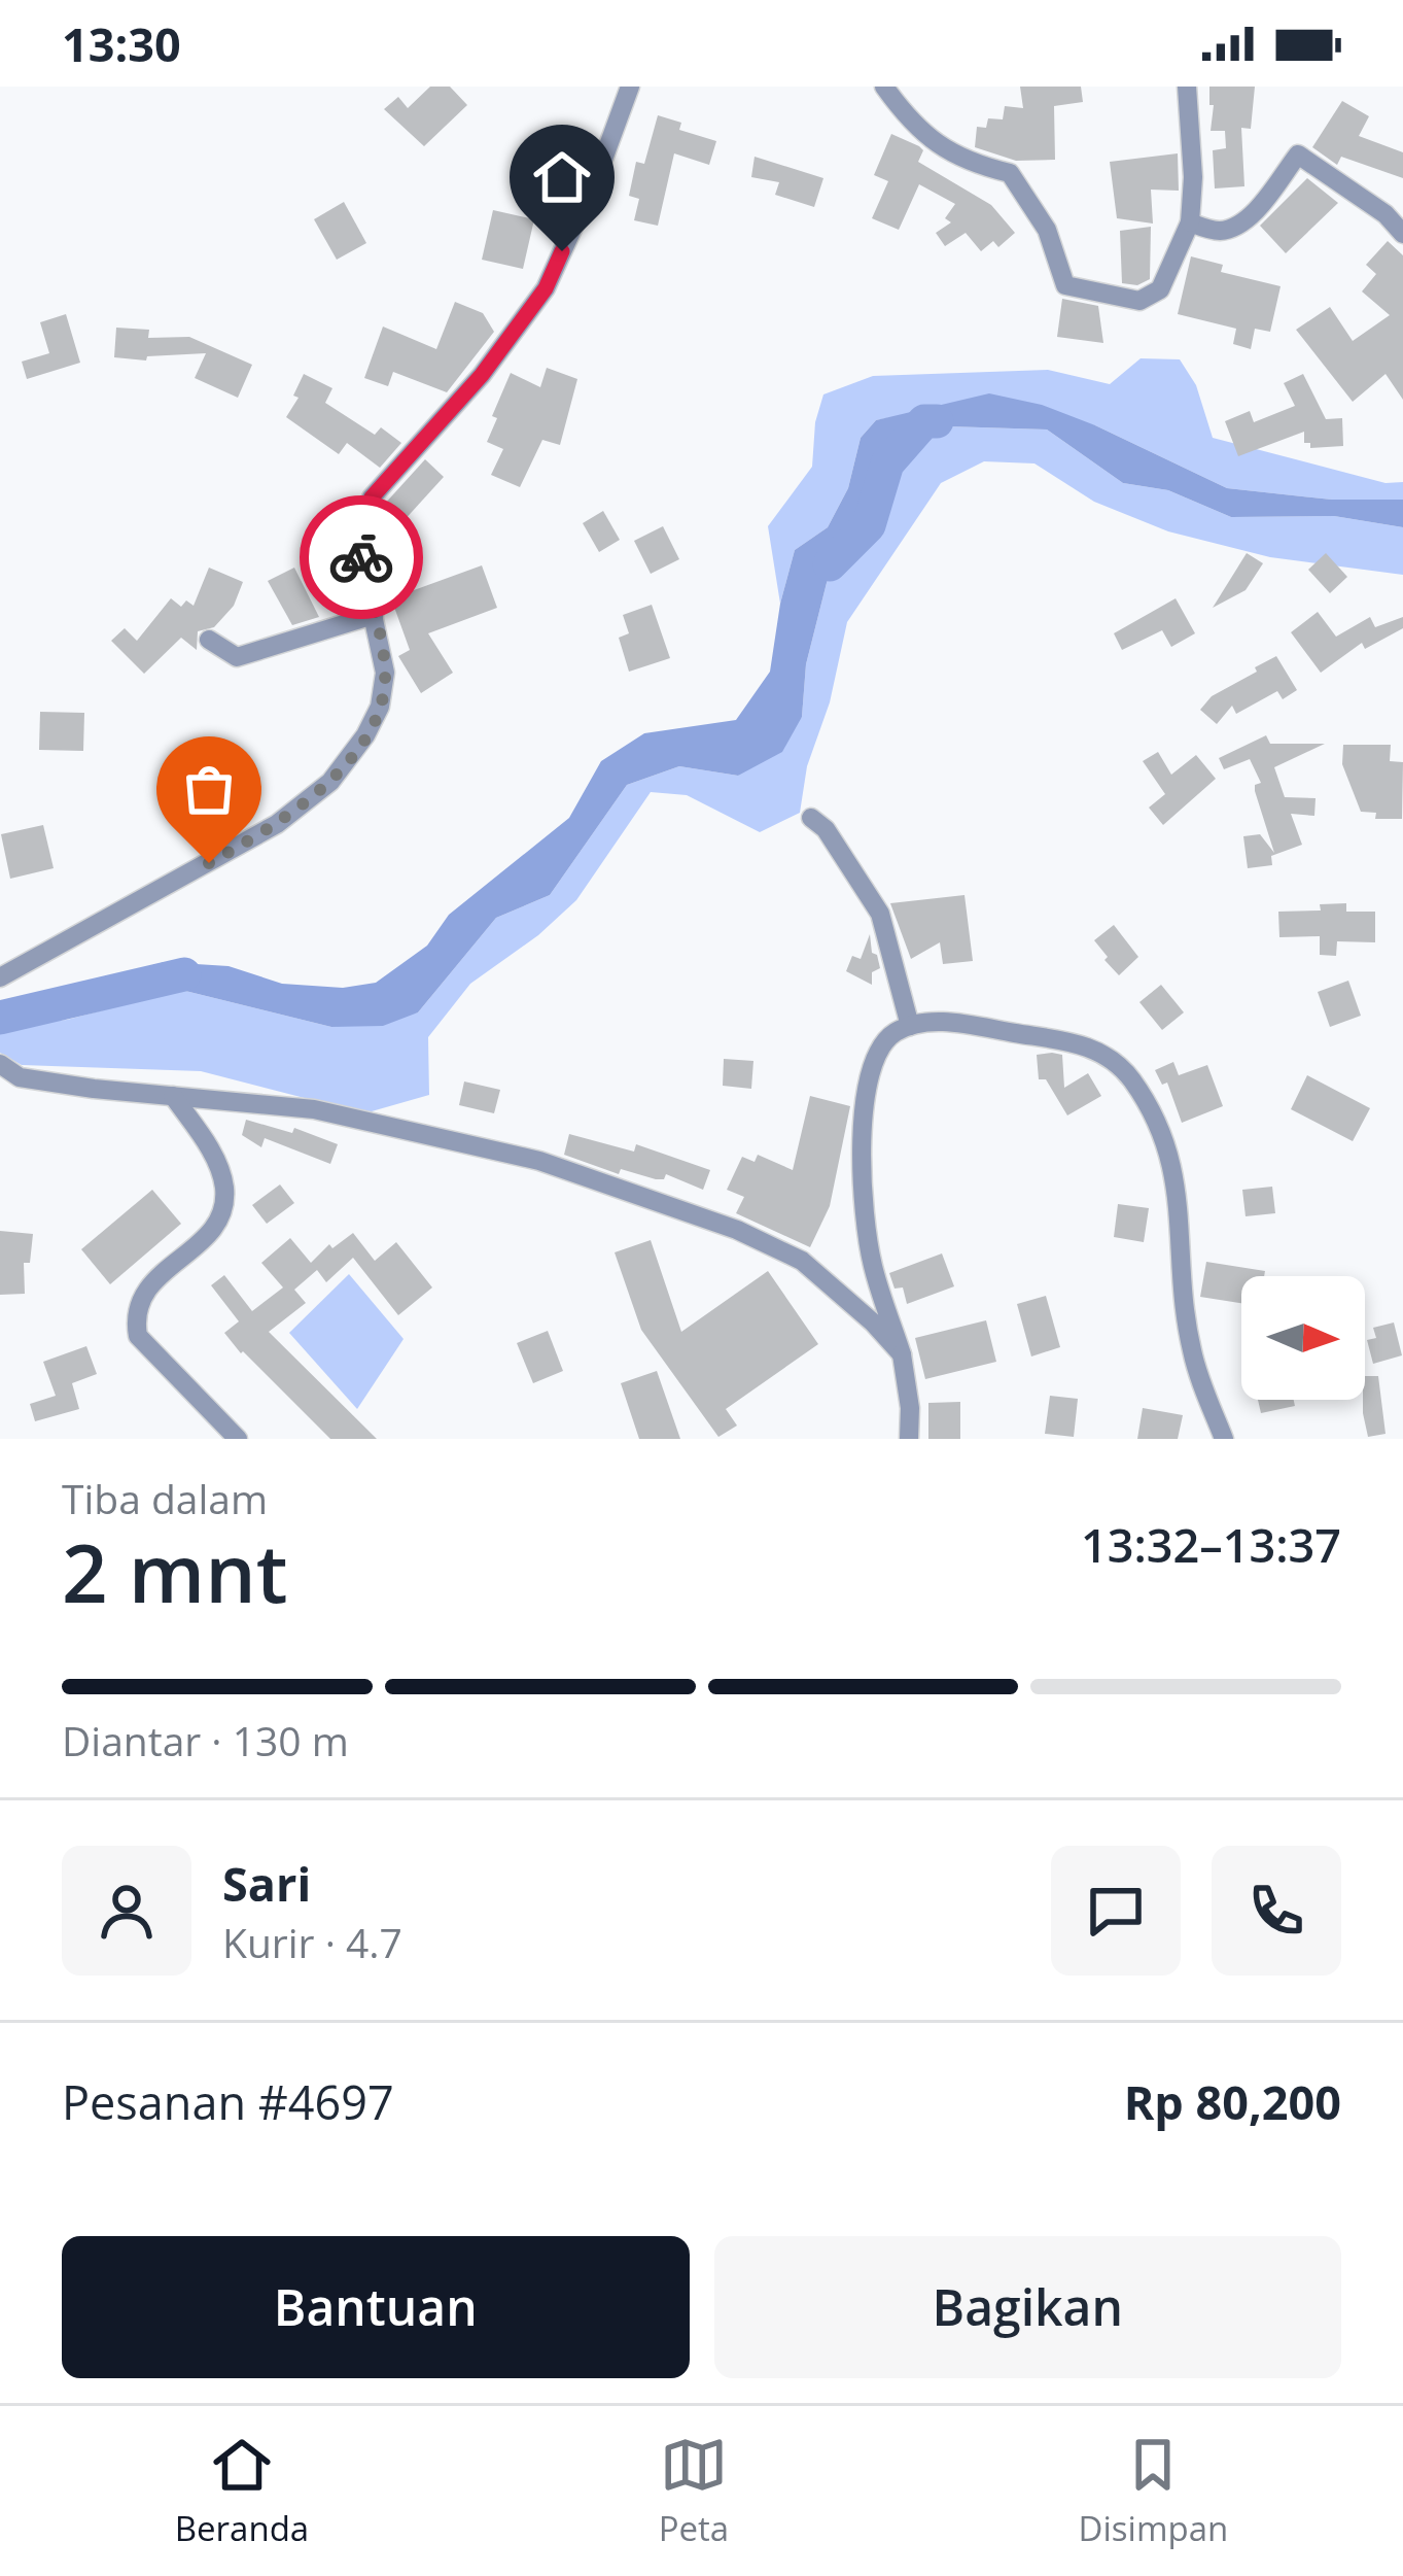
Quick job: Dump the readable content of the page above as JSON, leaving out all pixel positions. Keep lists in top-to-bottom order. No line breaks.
{"north":"right","page":{"status":"13:30","heading":["2 mnt","Tiba dalam","13:32–13:37"],"panel":["Sari","Kurir · 4.7","Pesanan #4697","Rp 80,200"],"bar":"Diantar · 130 m","buttons":["Bantuan","Bagikan"],"tabs":["Beranda","Peta","Disimpan"]}}
